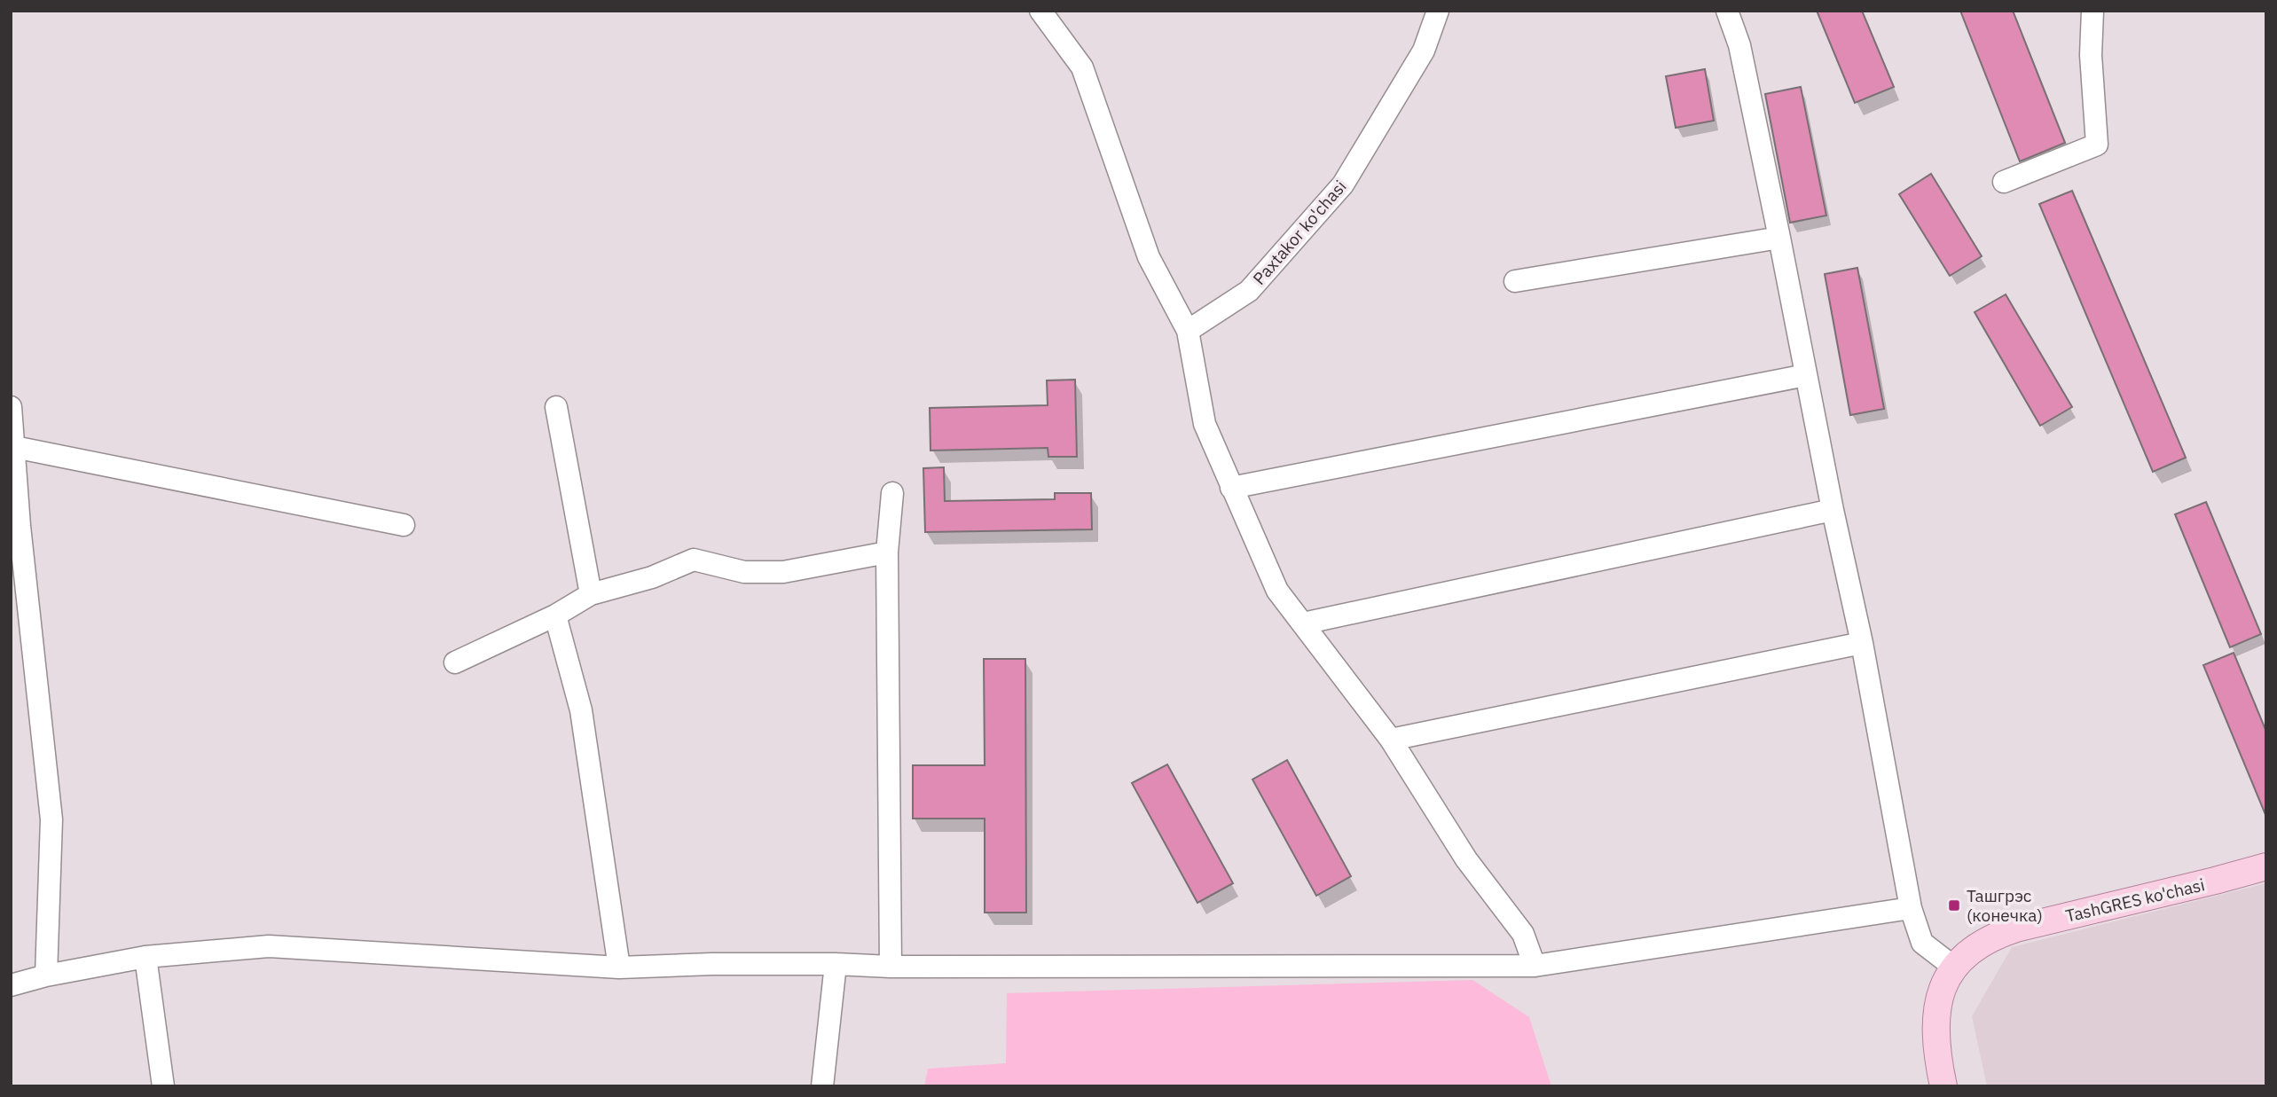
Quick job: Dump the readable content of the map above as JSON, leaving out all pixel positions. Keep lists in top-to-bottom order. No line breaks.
{"streets":{"main road":["TashGRES ko'chasi"],"street":["Paxtakor ko'chasi"]},"places":{"transit":["Ташгрэс (конечка)"]}}
